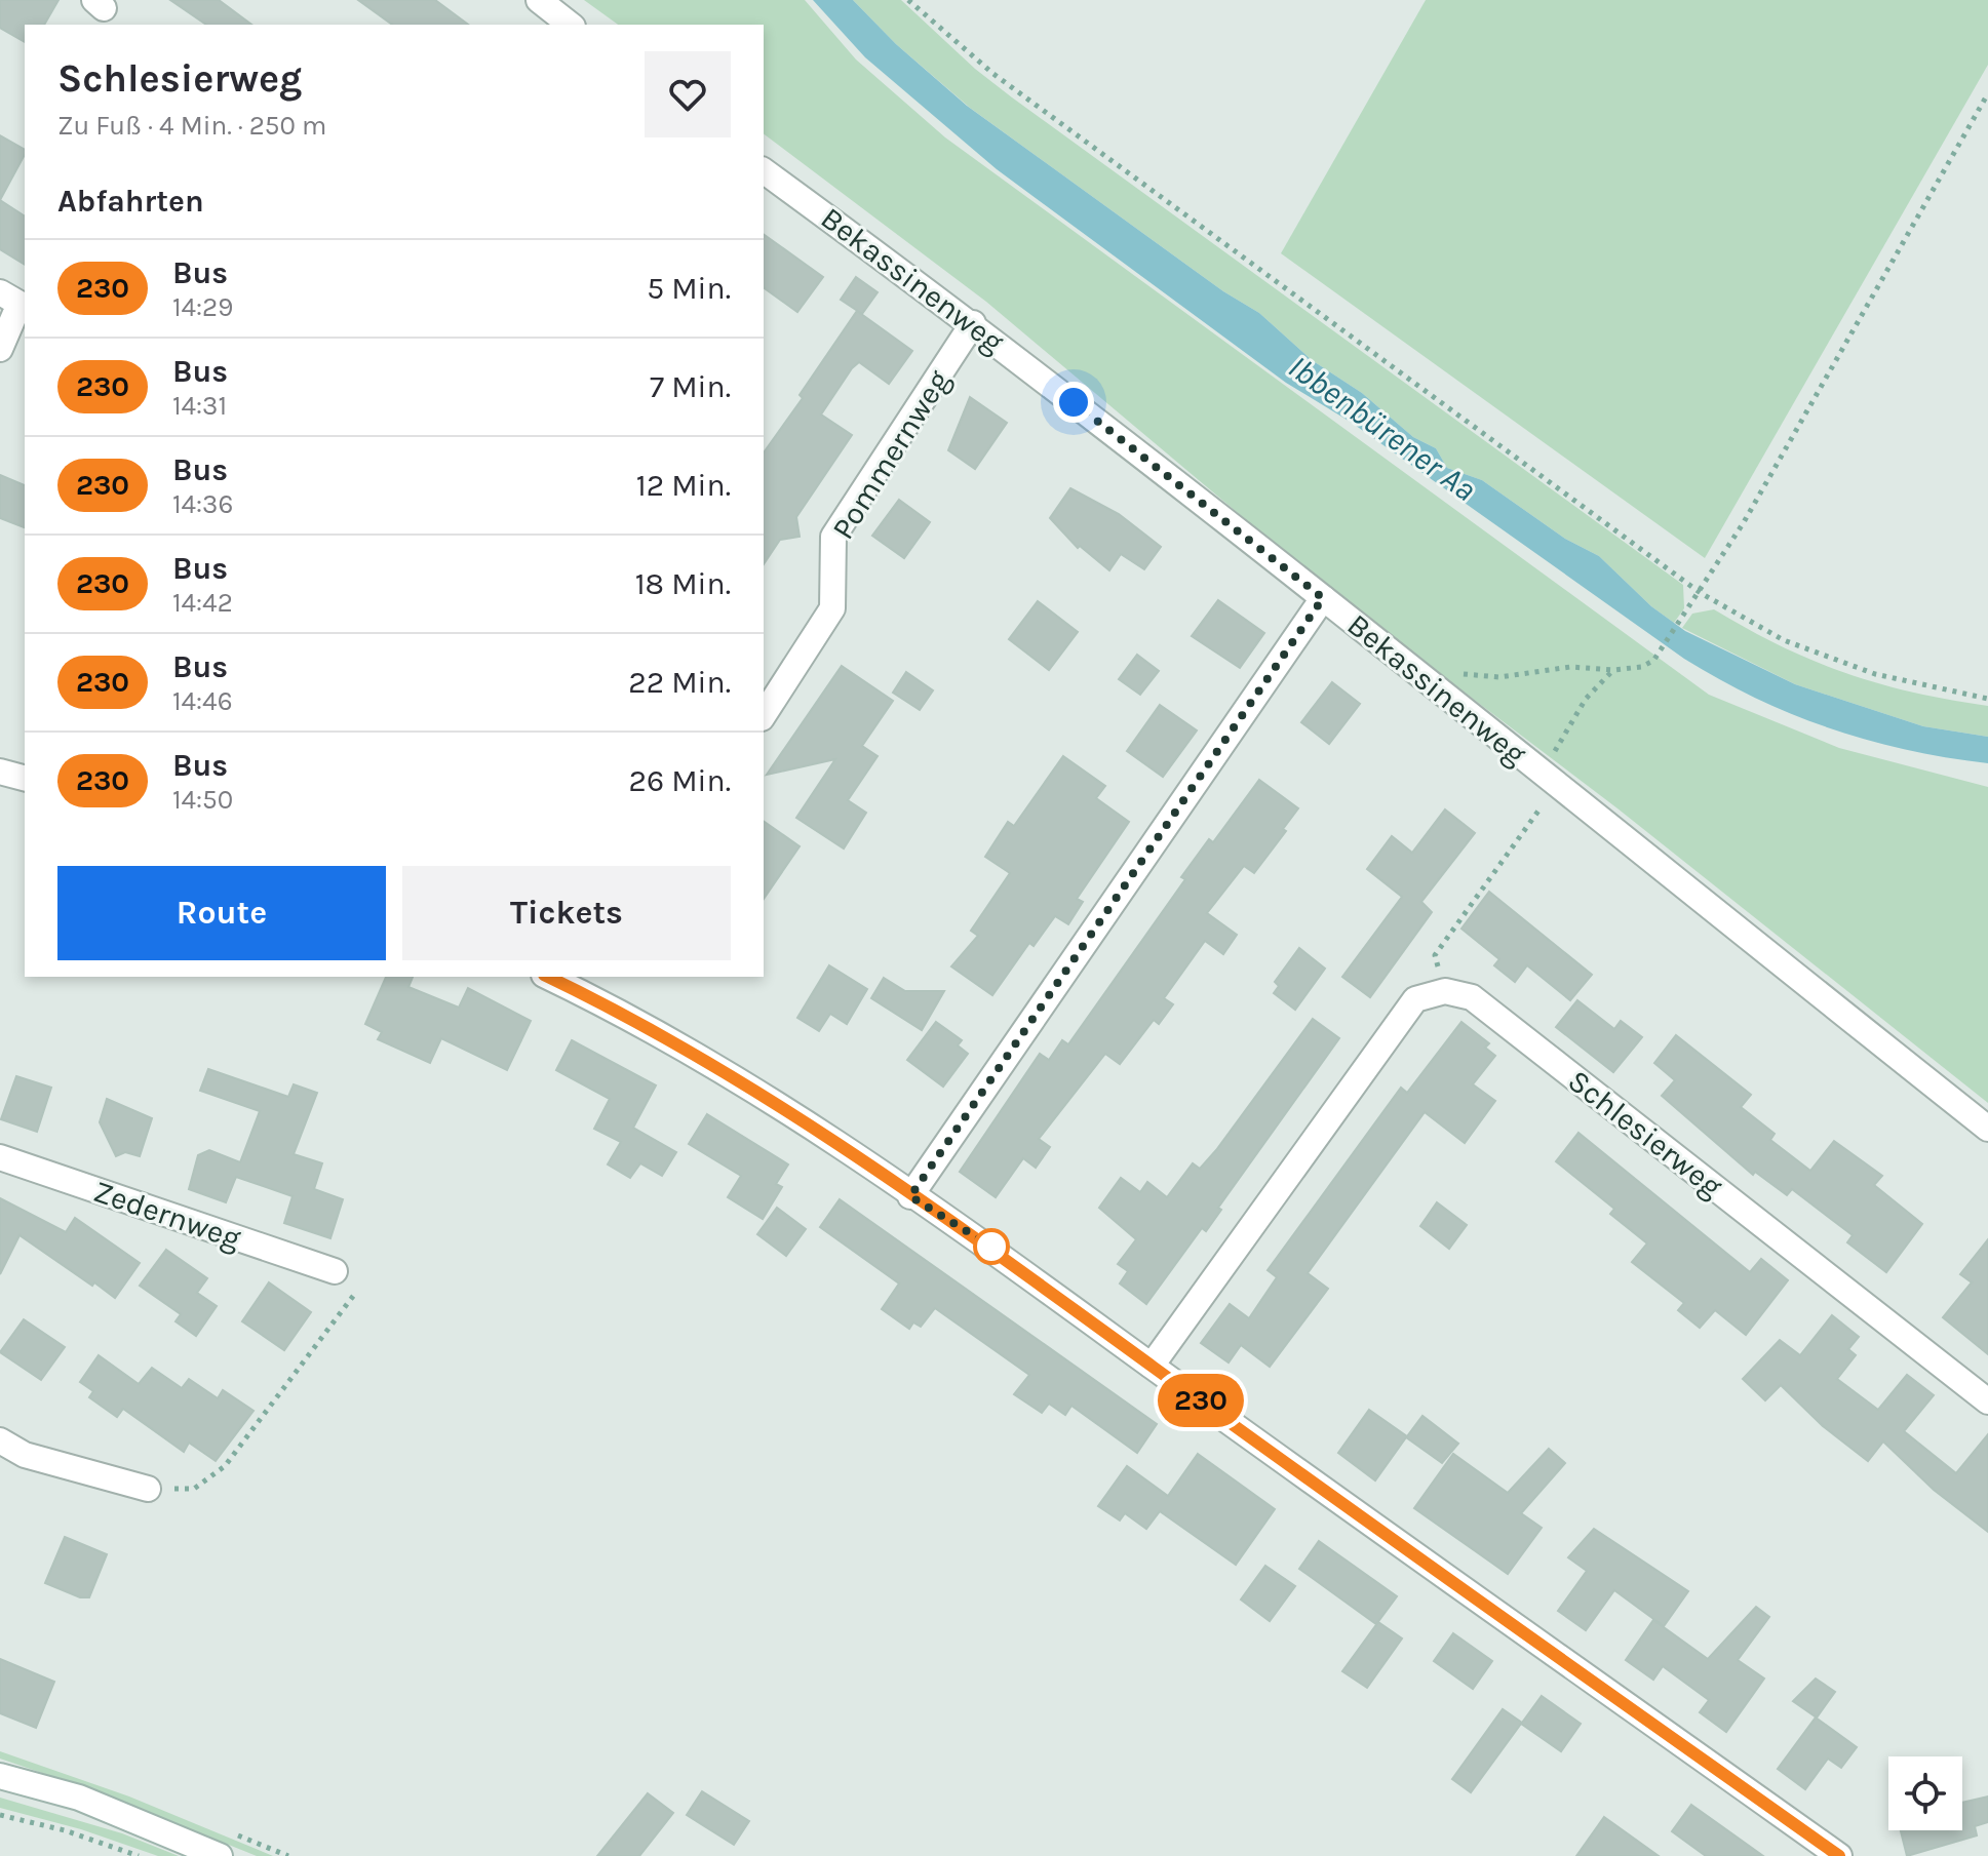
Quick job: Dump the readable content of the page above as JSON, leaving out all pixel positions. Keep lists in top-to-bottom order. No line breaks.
{"streets":{"street":["Bekassinenweg","Pommernweg","Schlesierweg","Zedernweg"]},"crossings":[["Bekassinenweg","Pommernweg"]],"water":["Ibbenbürener Aa"],"lines":["bus line 230"],"page":{"on_map":"230","heading":[["Schlesierweg","Zu Fuß · 4 Min. · 250 m"],"Abfahrten"],"list":[{"mark":"230","name":"Bus","note":"14:29","value":"5 Min."},{"mark":"230","name":"Bus","note":"14:31","value":"7 Min."},{"mark":"230","name":"Bus","note":"14:36","value":"12 Min."},{"mark":"230","name":"Bus","note":"14:42","value":"18 Min."},{"mark":"230","name":"Bus","note":"14:46","value":"22 Min."},{"mark":"230","name":"Bus","note":"14:50","value":"26 Min."}],"buttons":["Route","Tickets"]}}
